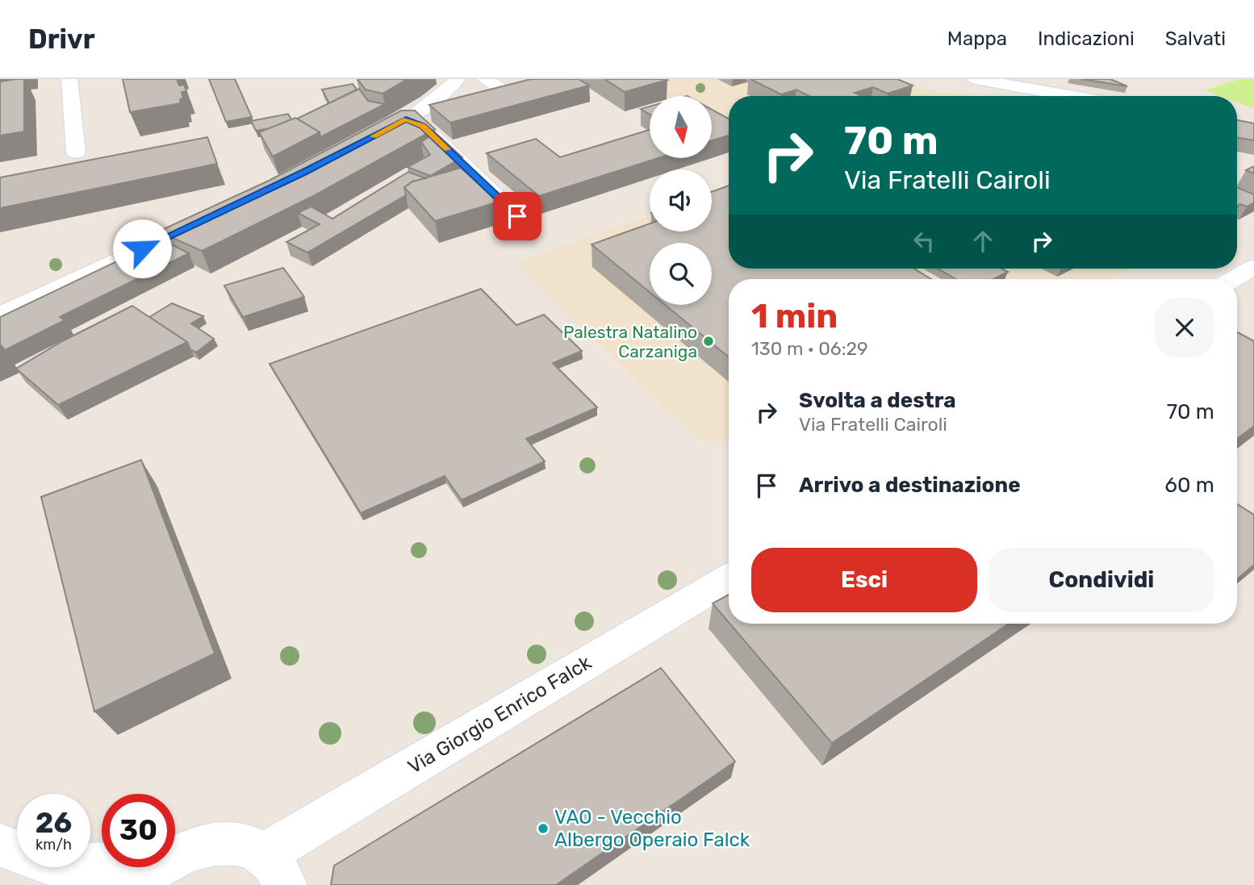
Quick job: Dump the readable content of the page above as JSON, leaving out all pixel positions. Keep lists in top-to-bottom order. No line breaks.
{"streets":{"street":["Via Giorgio Enrico Falck"]},"places":["Palestra Natalino Carzaniga","VAO - Vecchio Albergo Operaio Falck"],"north":"bottom","page":{"header":"Drivr","nav":["Mappa","Indicazioni","Salvati"],"turn":["70 m","Via Fratelli Cairoli"],"heading":["1 min","130 m · 06:29"],"list":[{"name":"Svolta a destra","note":"Via Fratelli Cairoli","value":"70 m"},{"name":"Arrivo a destinazione","value":"60 m"}],"buttons":["Esci","Condividi"],"speed":"26 km/h","limit":"30"}}
